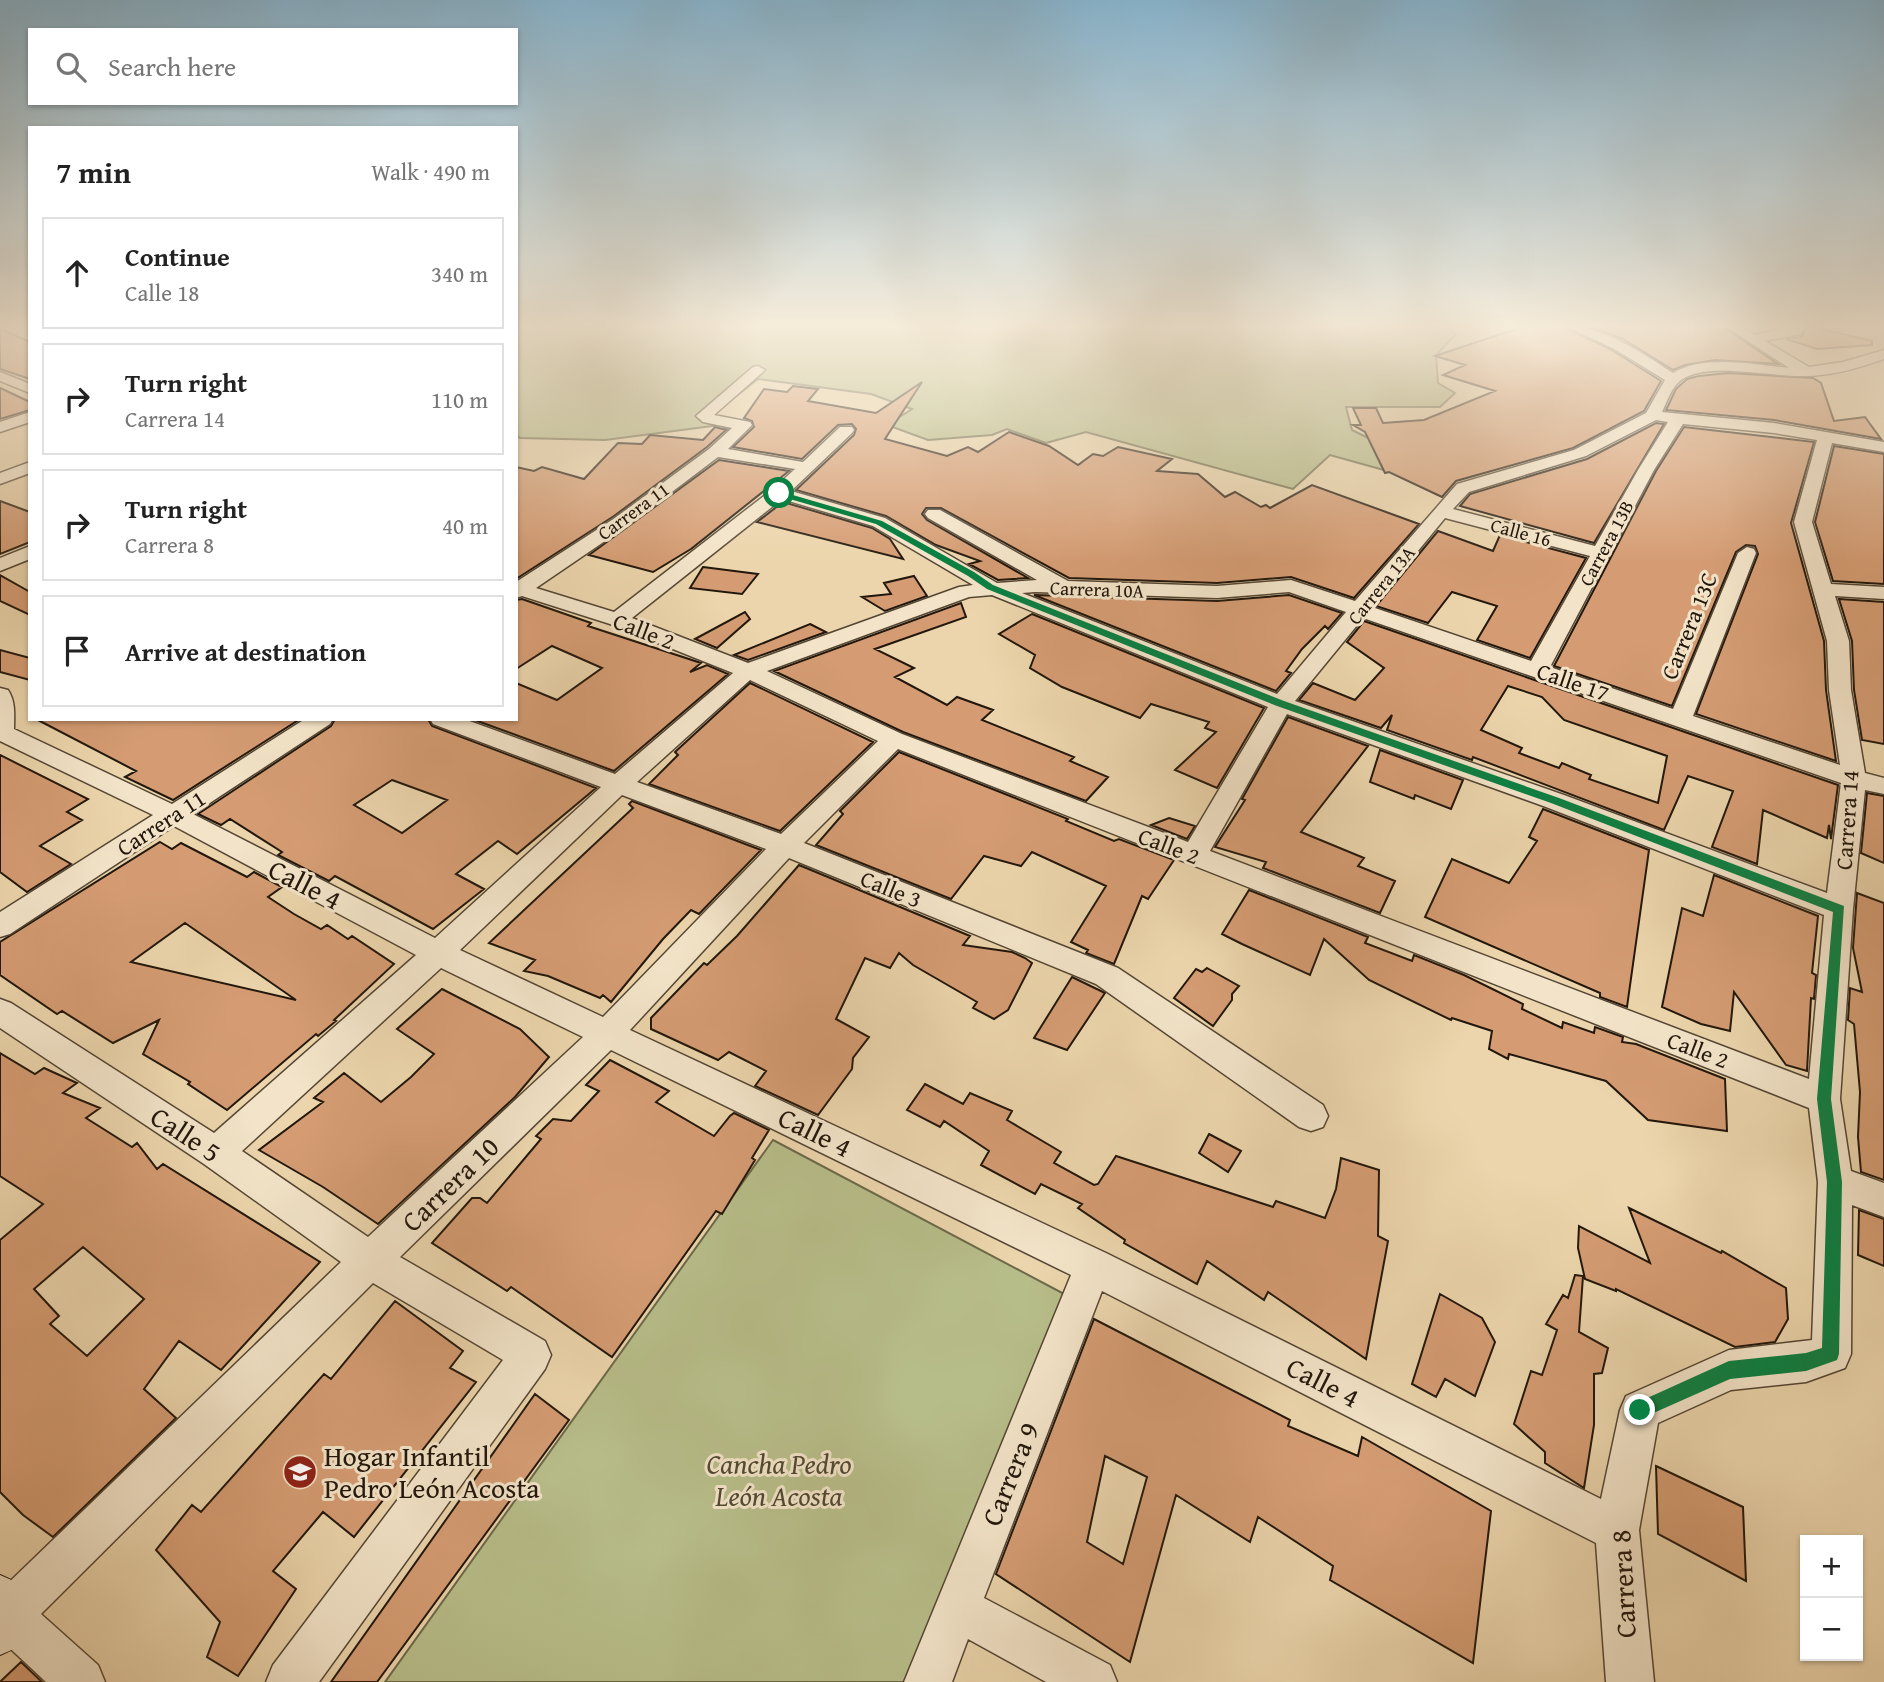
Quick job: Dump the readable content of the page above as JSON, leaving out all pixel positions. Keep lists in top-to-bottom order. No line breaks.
{"streets":{"street":["Carrera 11","Calle 16","Carrera 13B","Carrera 13A","Carrera 10A","Carrera 13C","Calle 2","Calle 17","Carrera 14","Calle 4","Calle 3","Calle 5","Carrera 10","Carrera 9","Carrera 8"]},"crossings":[["Carrera 11","Calle 2"],["Carrera 11","Calle 4"],["Calle 16","Carrera 13B"],["Calle 16","Carrera 13A"],["Carrera 13B","Calle 17"],["Carrera 13A","Calle 2"],["Carrera 13A","Calle 17"],["Carrera 10A","Calle 2"],["Carrera 10A","Calle 17"],["Carrera 13C","Calle 17"],["Calle 2","Carrera 14"],["Calle 2","Carrera 10"],["Calle 17","Carrera 14"],["Carrera 14","Carrera 8"],["Calle 4","Carrera 10"],["Calle 4","Carrera 9"],["Calle 4","Carrera 8"],["Calle 3","Carrera 10"],["Calle 5","Carrera 10"]],"parks":["Cancha Pedro León Acosta"],"places":{"school or university":["Hogar Infantil Pedro León Acosta"]},"page":{"search":"Search here","heading":["7 min","Walk · 490 m"],"list":[["Continue","Calle 18","340 m"],["Turn right","Carrera 14","110 m"],["Turn right","Carrera 8","40 m"],"Arrive at destination"],"map_buttons":["+","−"]}}
